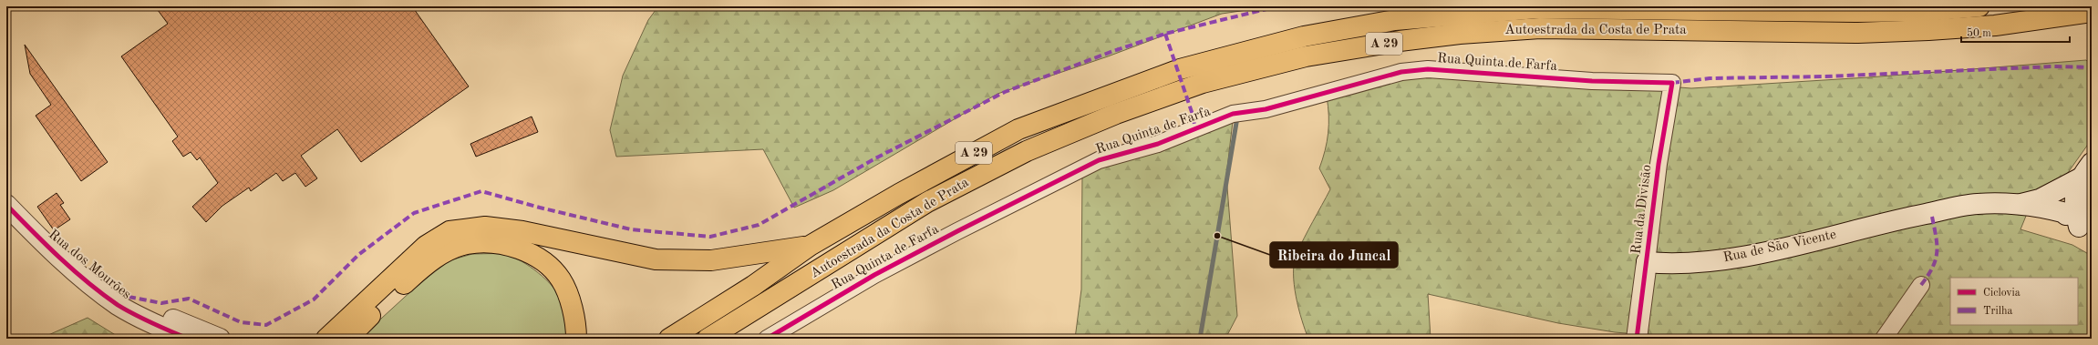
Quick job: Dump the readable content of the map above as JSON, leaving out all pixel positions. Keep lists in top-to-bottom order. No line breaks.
{"streets":{"highway":["Autoestrada da Costa de Prata","A 29"],"main road":["Rua da Divisão","Rua de São Vicente","Rua dos Mourões"],"street":["Rua Quinta de Farfa"]},"crossings":[["Rua Quinta de Farfa","Rua da Divisão"],["Rua da Divisão","Rua de São Vicente"]],"places":["Ribeira do Juncal"],"legend":["Ciclovia","Trilha"],"scale_bar":"50 m"}
